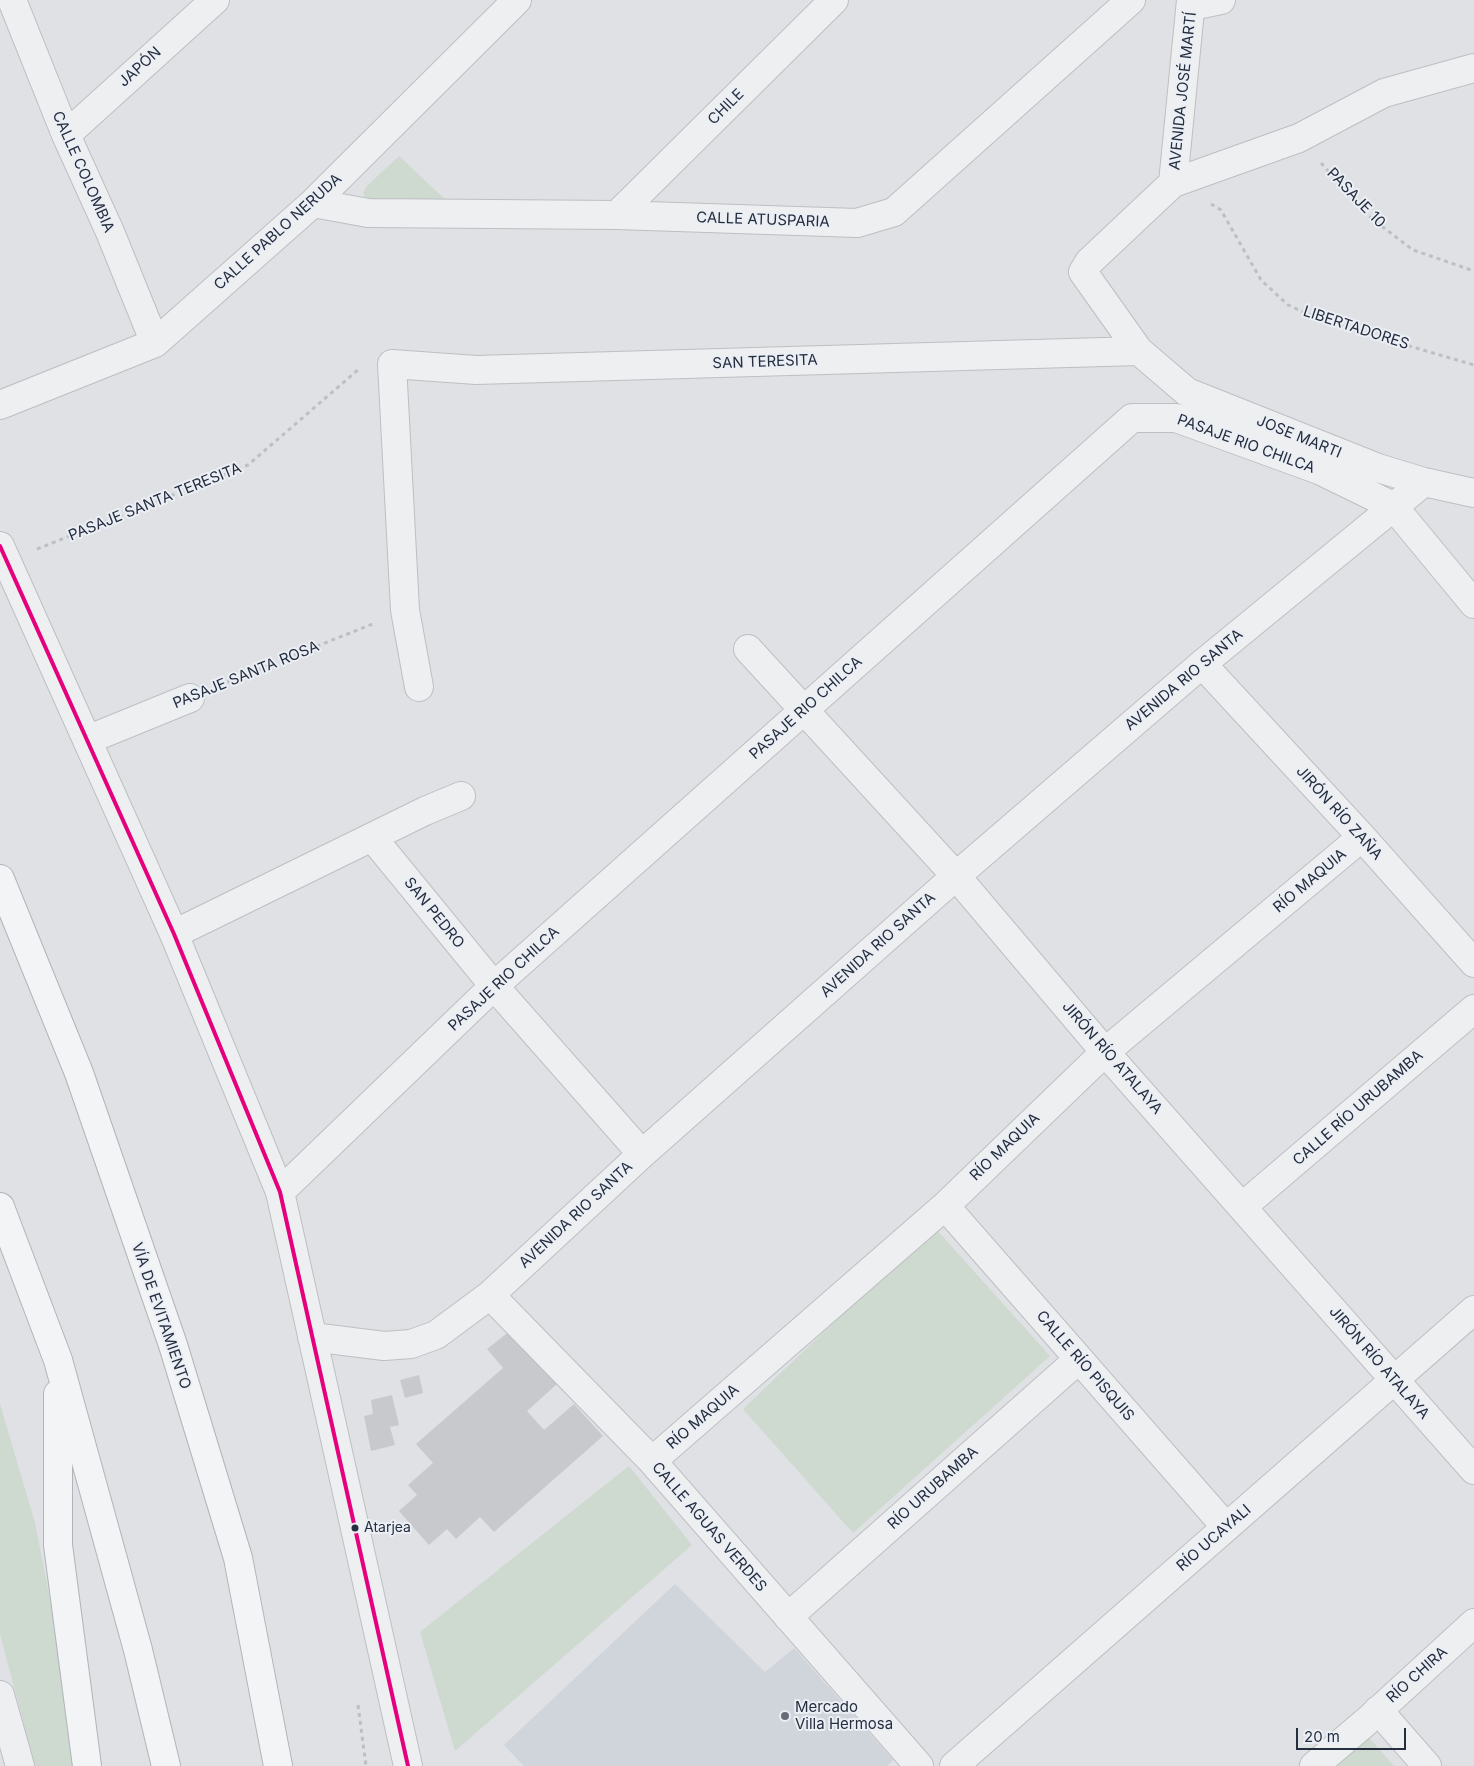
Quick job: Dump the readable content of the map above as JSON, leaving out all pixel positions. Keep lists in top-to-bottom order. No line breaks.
{"streets":{"highway":["VÍA DE EVITAMIENTO"],"street":["JAPÓN","AVENIDA JOSÉ MARTÍ","CHILE","CALLE COLOMBIA","CALLE ATUSPARIA","CALLE PABLO NERUDA","SAN TERESITA","JOSE MARTI","PASAJE RIO CHILCA","PASAJE SANTA ROSA","AVENIDA RIO SANTA","JIRÓN RÍO ZAÑA","RÍO MAQUIA","SAN PEDRO","JIRÓN RÍO ATALAYA","CALLE RÍO URUBAMBA","CALLE RÍO PISQUIS","RÍO URUBAMBA","CALLE AGUAS VERDES","RÍO UCAYALI","RÍO CHIRA"],"path":["PASAJE 10","LIBERTADORES","PASAJE SANTA TERESITA"]},"crossings":[["JAPÓN","CALLE COLOMBIA"],["AVENIDA JOSÉ MARTÍ","LIBERTADORES"],["AVENIDA JOSÉ MARTÍ","JOSE MARTI"],["CHILE","CALLE ATUSPARIA"],["CALLE COLOMBIA","CALLE PABLO NERUDA"],["CALLE ATUSPARIA","CALLE PABLO NERUDA"],["LIBERTADORES","JOSE MARTI"],["SAN TERESITA","JOSE MARTI"],["SAN TERESITA","PASAJE SANTA TERESITA"],["JOSE MARTI","AVENIDA RIO SANTA"],["PASAJE RIO CHILCA","AVENIDA RIO SANTA"],["PASAJE RIO CHILCA","SAN PEDRO"],["PASAJE RIO CHILCA","JIRÓN RÍO ATALAYA"],["AVENIDA RIO SANTA","JIRÓN RÍO ZAÑA"],["AVENIDA RIO SANTA","SAN PEDRO"],["AVENIDA RIO SANTA","JIRÓN RÍO ATALAYA"],["AVENIDA RIO SANTA","CALLE AGUAS VERDES"],["JIRÓN RÍO ZAÑA","RÍO MAQUIA"],["RÍO MAQUIA","JIRÓN RÍO ATALAYA"],["RÍO MAQUIA","CALLE RÍO PISQUIS"],["RÍO MAQUIA","CALLE AGUAS VERDES"],["JIRÓN RÍO ATALAYA","CALLE RÍO URUBAMBA"],["JIRÓN RÍO ATALAYA","RÍO UCAYALI"],["CALLE RÍO PISQUIS","RÍO URUBAMBA"],["CALLE RÍO PISQUIS","RÍO UCAYALI"],["RÍO URUBAMBA","CALLE AGUAS VERDES"]],"places":["Atarjea","Mercado Villa Hermosa"],"scale_bar":"20 m"}
